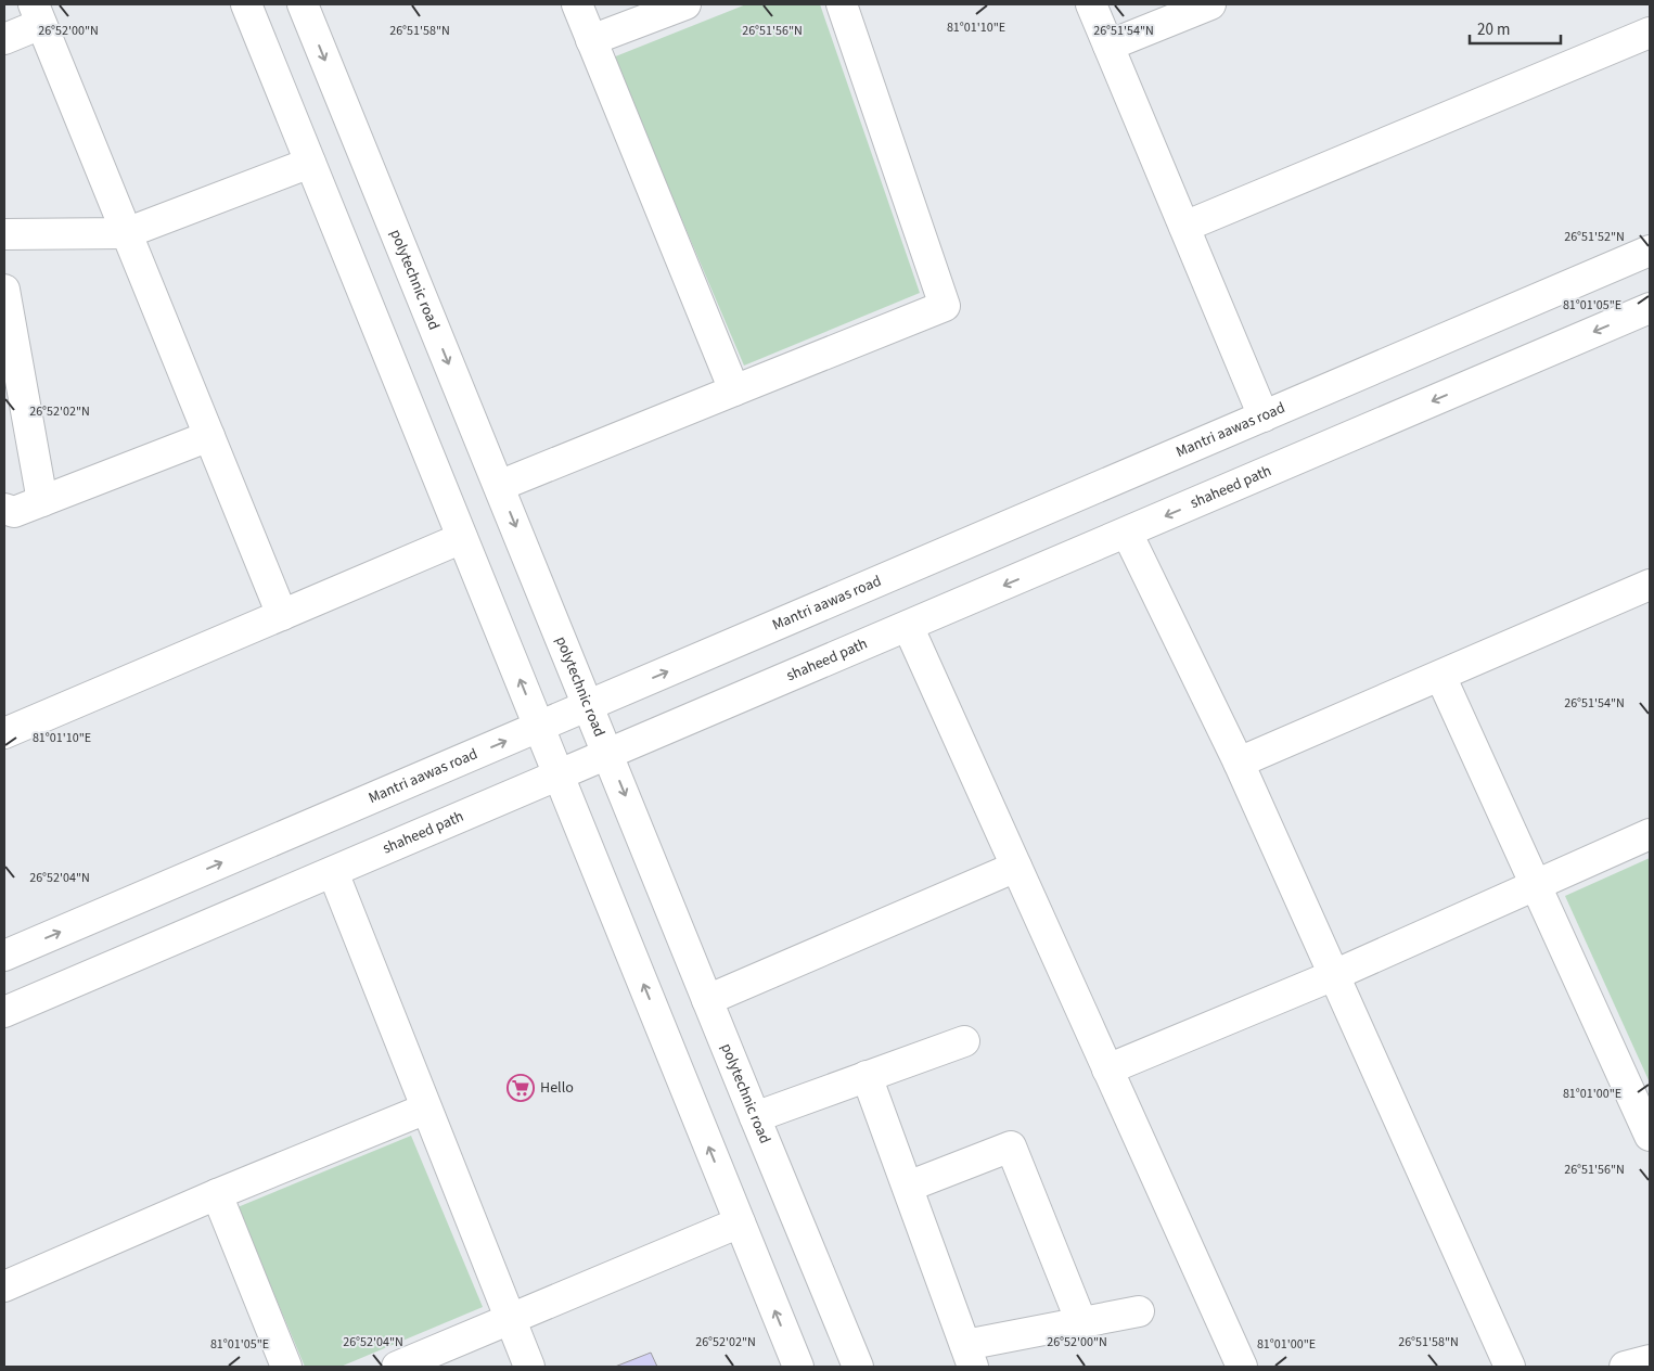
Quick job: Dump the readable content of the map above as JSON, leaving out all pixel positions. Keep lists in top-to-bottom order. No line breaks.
{"streets":{"street":["polytechnic road","Mantri aawas road","shaheed path"]},"crossings":[["polytechnic road","Mantri aawas road"],["polytechnic road","shaheed path"]],"places":{"supermarket":["Hello"]},"scale_bar":"20 m","coordinates":["81°01'10\"E","26°52'00\"N","26°51'58\"N","26°51'56\"N","26°51'54\"N","26°51'52\"N","81°01'05\"E","26°52'02\"N","26°52'04\"N","81°01'00\"E"]}
